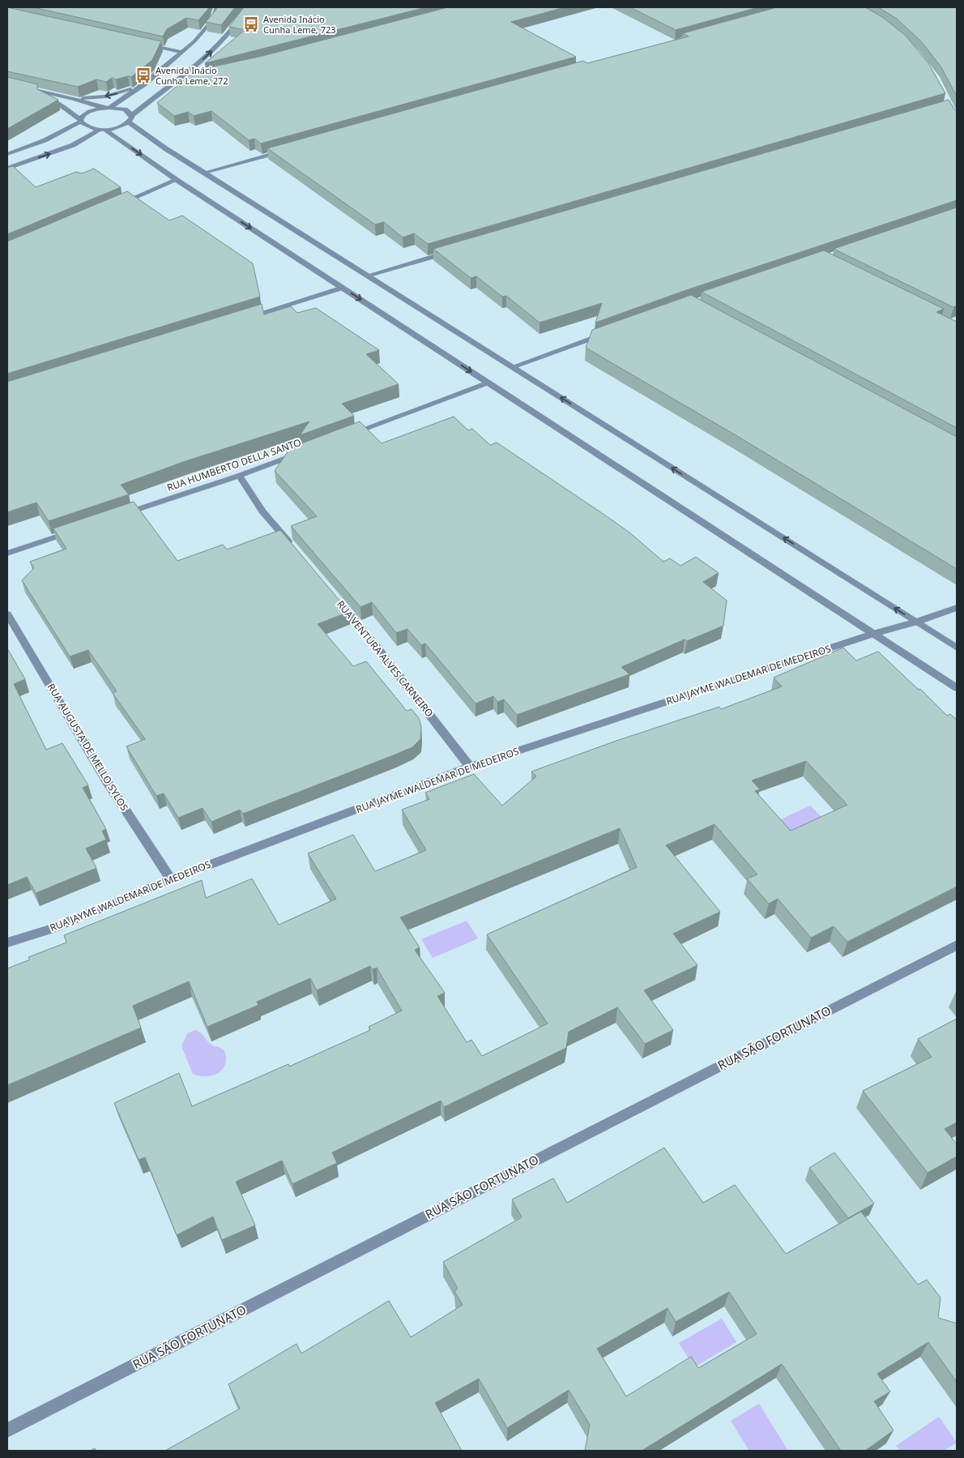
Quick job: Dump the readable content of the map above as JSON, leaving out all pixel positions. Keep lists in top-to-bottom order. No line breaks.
{"streets":{"street":["RUA HUMBERTO DELLA SANTO","RUA VENTURA ALVES CARNEIRO","RUA JAYME WALDEMAR DE MEDEIROS","RUA AUGUSTA DE MELLO SYLOS","RUA SÃO FORTUNATO"]},"crossings":[["RUA VENTURA ALVES CARNEIRO","RUA JAYME WALDEMAR DE MEDEIROS"],["RUA JAYME WALDEMAR DE MEDEIROS","RUA AUGUSTA DE MELLO SYLOS"]],"places":{"bus stop":["Avenida Inácio Cunha Leme, 723","Avenida Inácio Cunha Leme, 272"]}}
